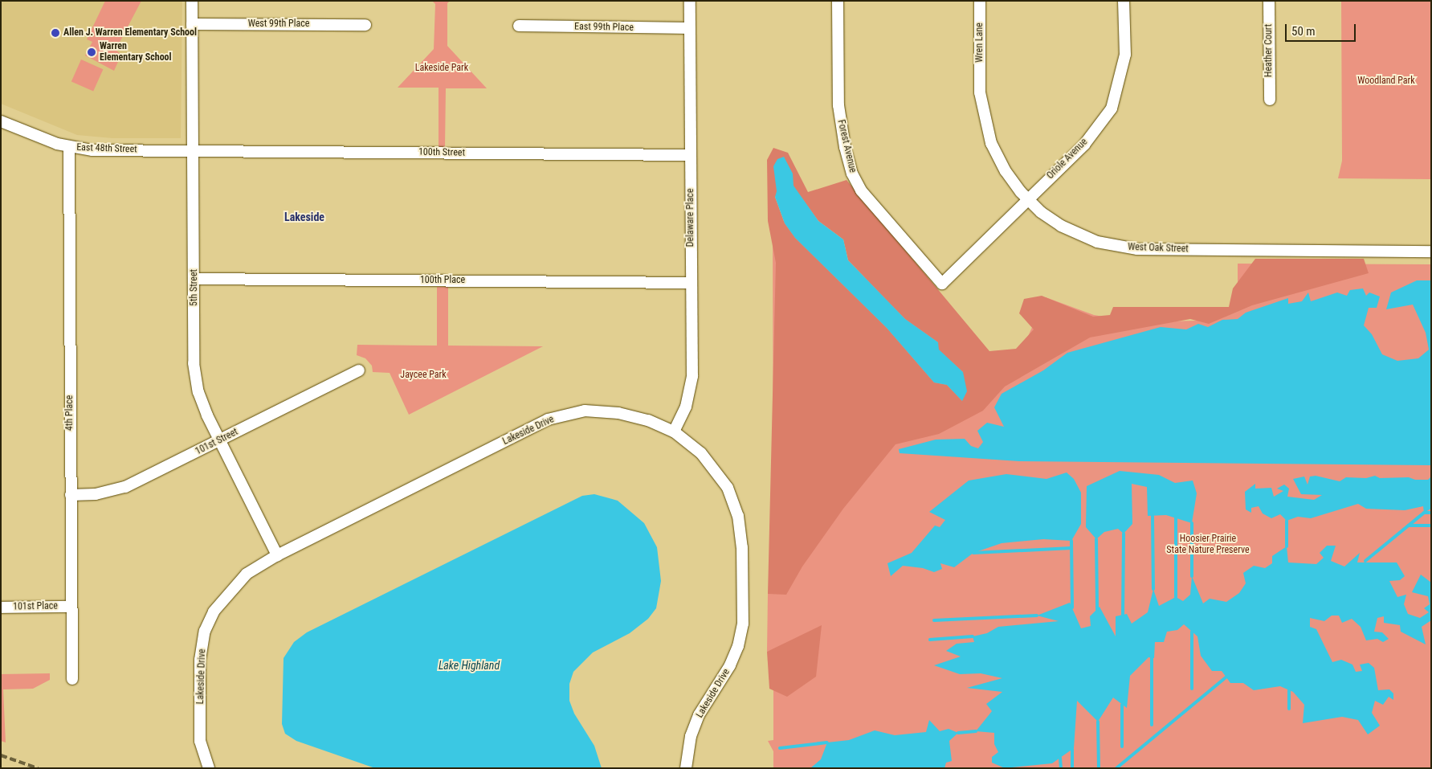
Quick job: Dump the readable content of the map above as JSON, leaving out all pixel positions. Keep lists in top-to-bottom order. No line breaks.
{"streets":{"street":["West 99th Place","East 99th Place","Wren Lane","Heather Court","Forest Avenue","East 48th Street","100th Street","Oriole Avenue","Delaware Place","West Oak Street","100th Place","5th Street","4th Place","Lakeside Drive","101st Street","101st Place"]},"crossings":[["West 99th Place","5th Street"],["East 99th Place","Delaware Place"],["Wren Lane","West Oak Street"],["Forest Avenue","Oriole Avenue"],["East 48th Street","100th Street"],["East 48th Street","5th Street"],["East 48th Street","4th Place"],["100th Street","Delaware Place"],["100th Street","5th Street"],["Oriole Avenue","West Oak Street"],["Delaware Place","100th Place"],["Delaware Place","Lakeside Drive"],["100th Place","5th Street"],["5th Street","Lakeside Drive"],["5th Street","101st Street"],["4th Place","101st Street"],["4th Place","101st Place"]],"districts":["Lakeside"],"water":["Lake Highland"],"parks":["Lakeside Park","Woodland Park","Jaycee Park","Hoosier Prairie State Nature Preserve"],"places":["Allen J. Warren Elementary School","Warren Elementary School"],"scale_bar":"50 m"}
